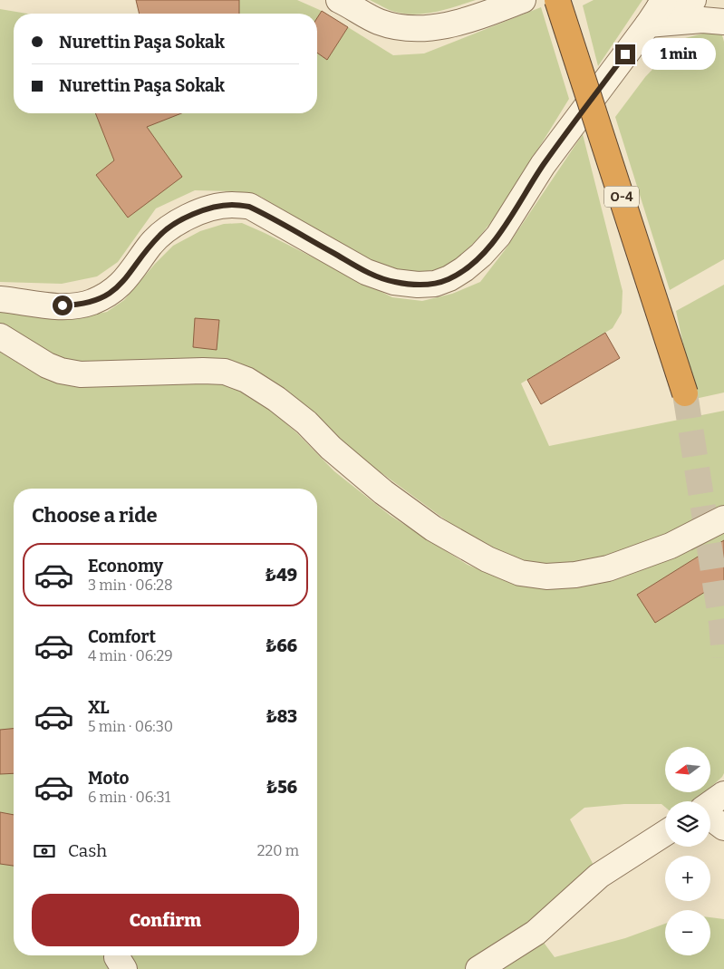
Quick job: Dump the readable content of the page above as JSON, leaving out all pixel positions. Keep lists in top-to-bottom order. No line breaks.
{"streets":{"highway":["O-4"]},"north":"left","page":{"banner":["Nurettin Paşa Sokak","Nurettin Paşa Sokak"],"bubble":"1 min","heading":"Choose a ride","list":[{"name":"Economy","note":"3 min · 06:28","value":"₺49"},{"name":"Comfort","note":"4 min · 06:29","value":"₺66"},{"name":"XL","note":"5 min · 06:30","value":"₺83"},{"name":"Moto","note":"6 min · 06:31","value":"₺56"}],"map_buttons":["+","−"],"pay":["Cash","220 m"],"buttons":"Confirm"}}
